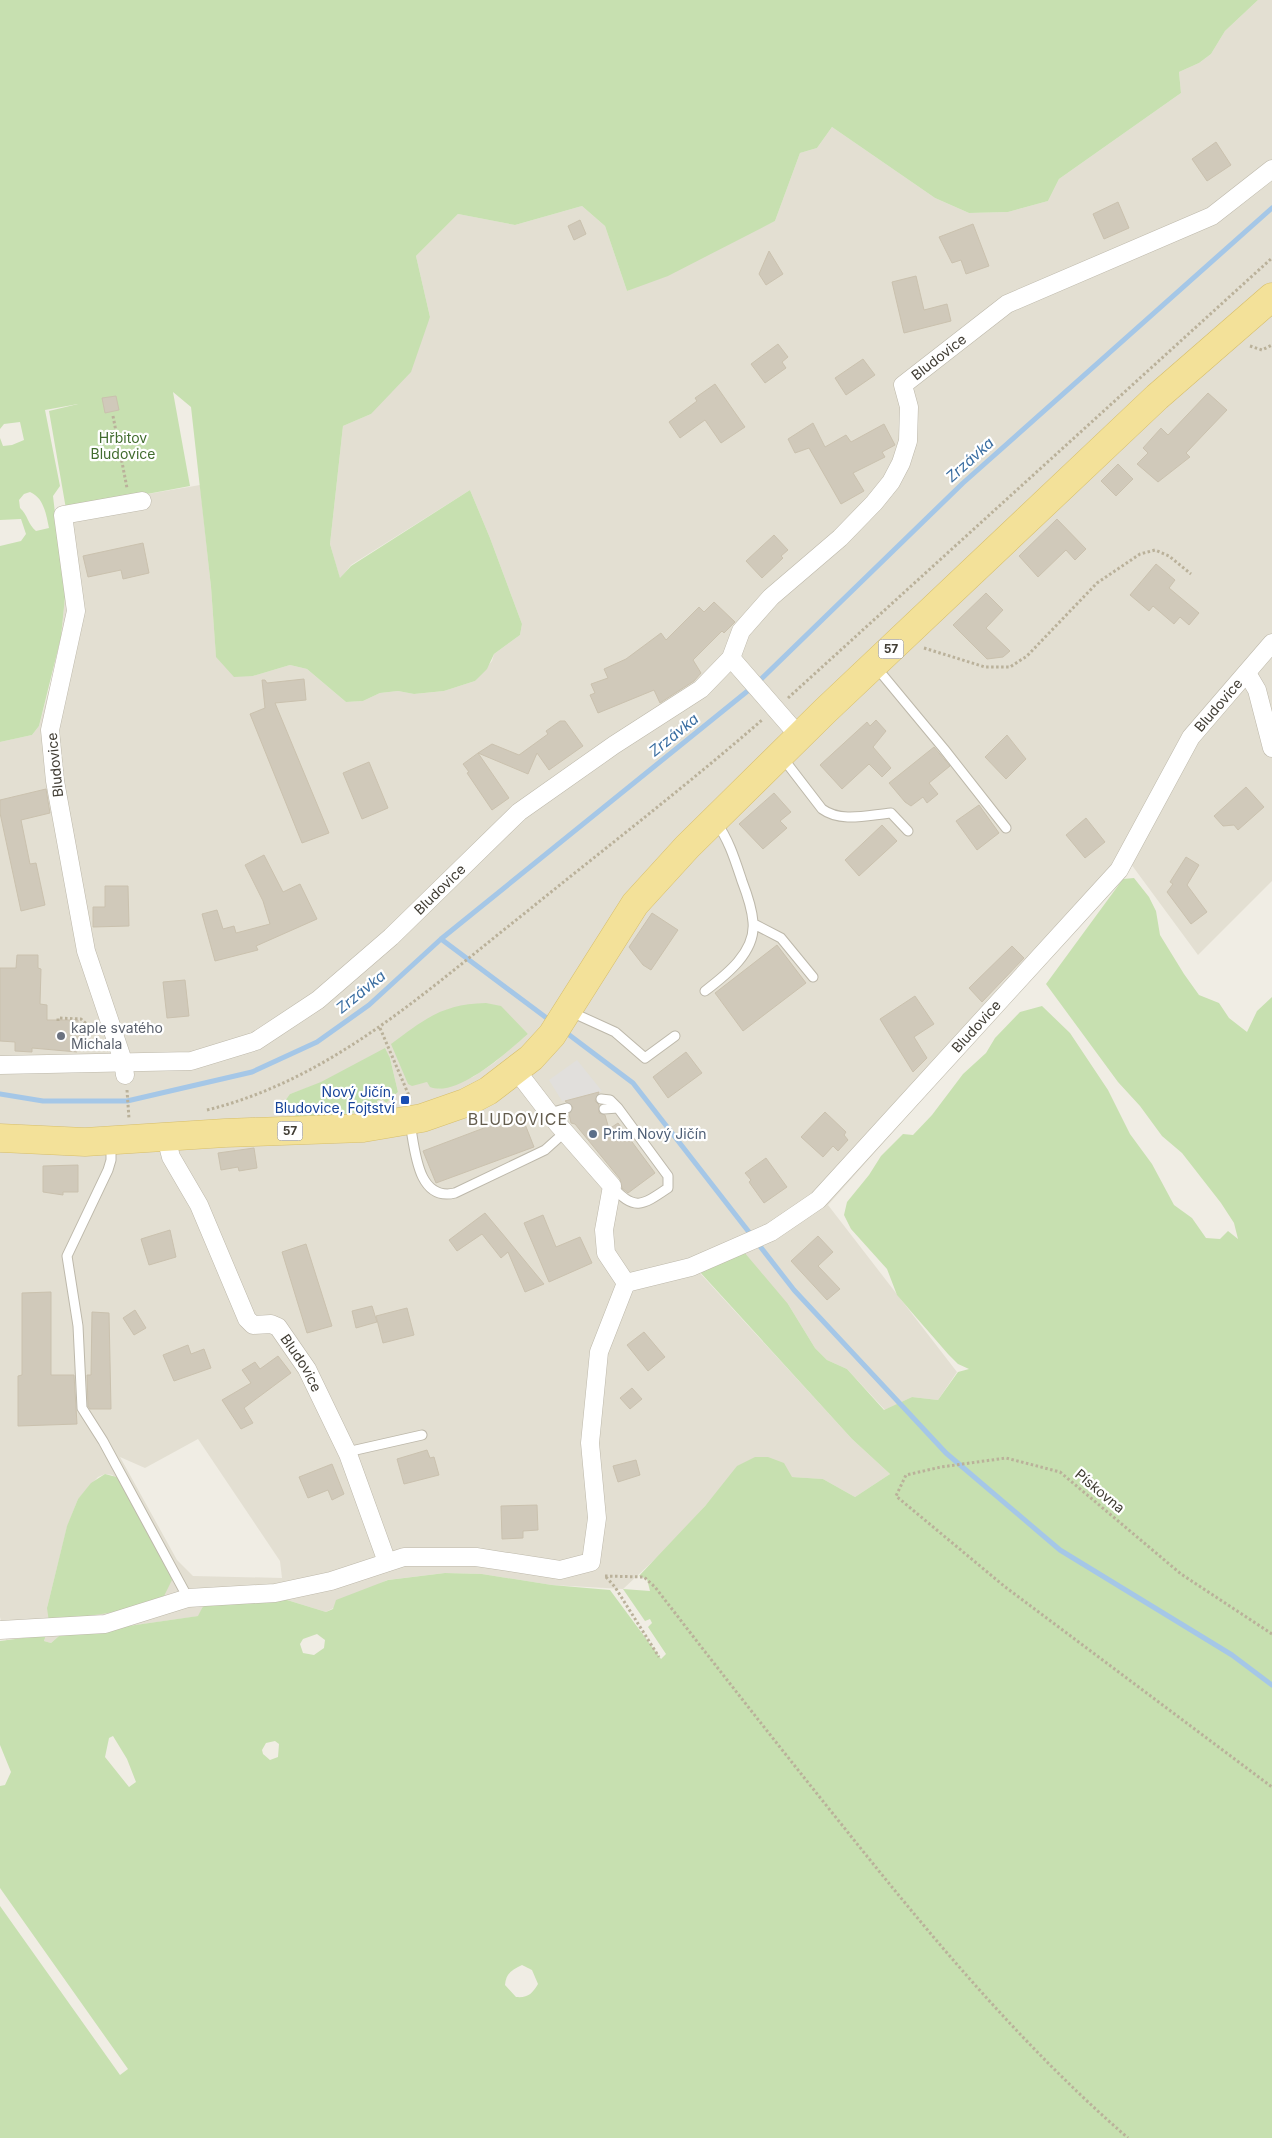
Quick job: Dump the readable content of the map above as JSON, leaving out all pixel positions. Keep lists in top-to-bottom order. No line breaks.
{"streets":{"main road":["57"],"street":["Bludovice"],"path":["Pískovna"]},"crossings":[["Bludovice","57"]],"districts":["BLUDOVICE"],"water":["Zrzávka"],"parks":["Hřbitov Bludovice"],"places":{"other":["kaple svatého Michala","Prim Nový Jičín"],"transit":["Nový Jičín, Bludovice, Fojtství"]}}
